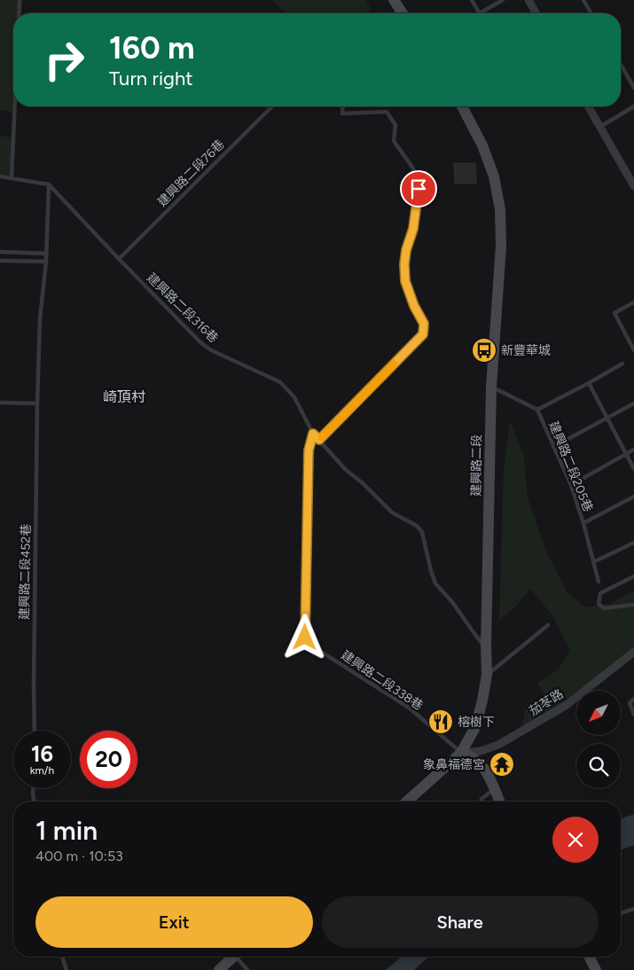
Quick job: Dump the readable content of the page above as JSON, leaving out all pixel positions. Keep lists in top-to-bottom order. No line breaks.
{"streets":{"street":["建興路二段","茄苳路"],"lane":["建興路二段76巷","建興路二段316巷","建興路二段205巷","建興路二段452巷","建興路二段338巷"]},"crossings":[["建興路二段76巷","建興路二段316巷"],["建興路二段316巷","建興路二段"],["建興路二段316巷","建興路二段452巷"],["建興路二段316巷","建興路二段338巷"],["建興路二段","建興路二段205巷"],["建興路二段","建興路二段338巷"],["建興路二段","茄苳路"],["建興路二段338巷","茄苳路"]],"districts":["崎頂村"],"places":{"bus stop":["新豐華城"],"restaurant":["榕樹下"],"temple":["象鼻福德宮"]},"north":"bottom left","page":{"turn":["160 m","Turn right"],"speed":"16 km/h","limit":"20","heading":["1 min","400 m · 10:53"],"buttons":["Exit","Share"]}}
